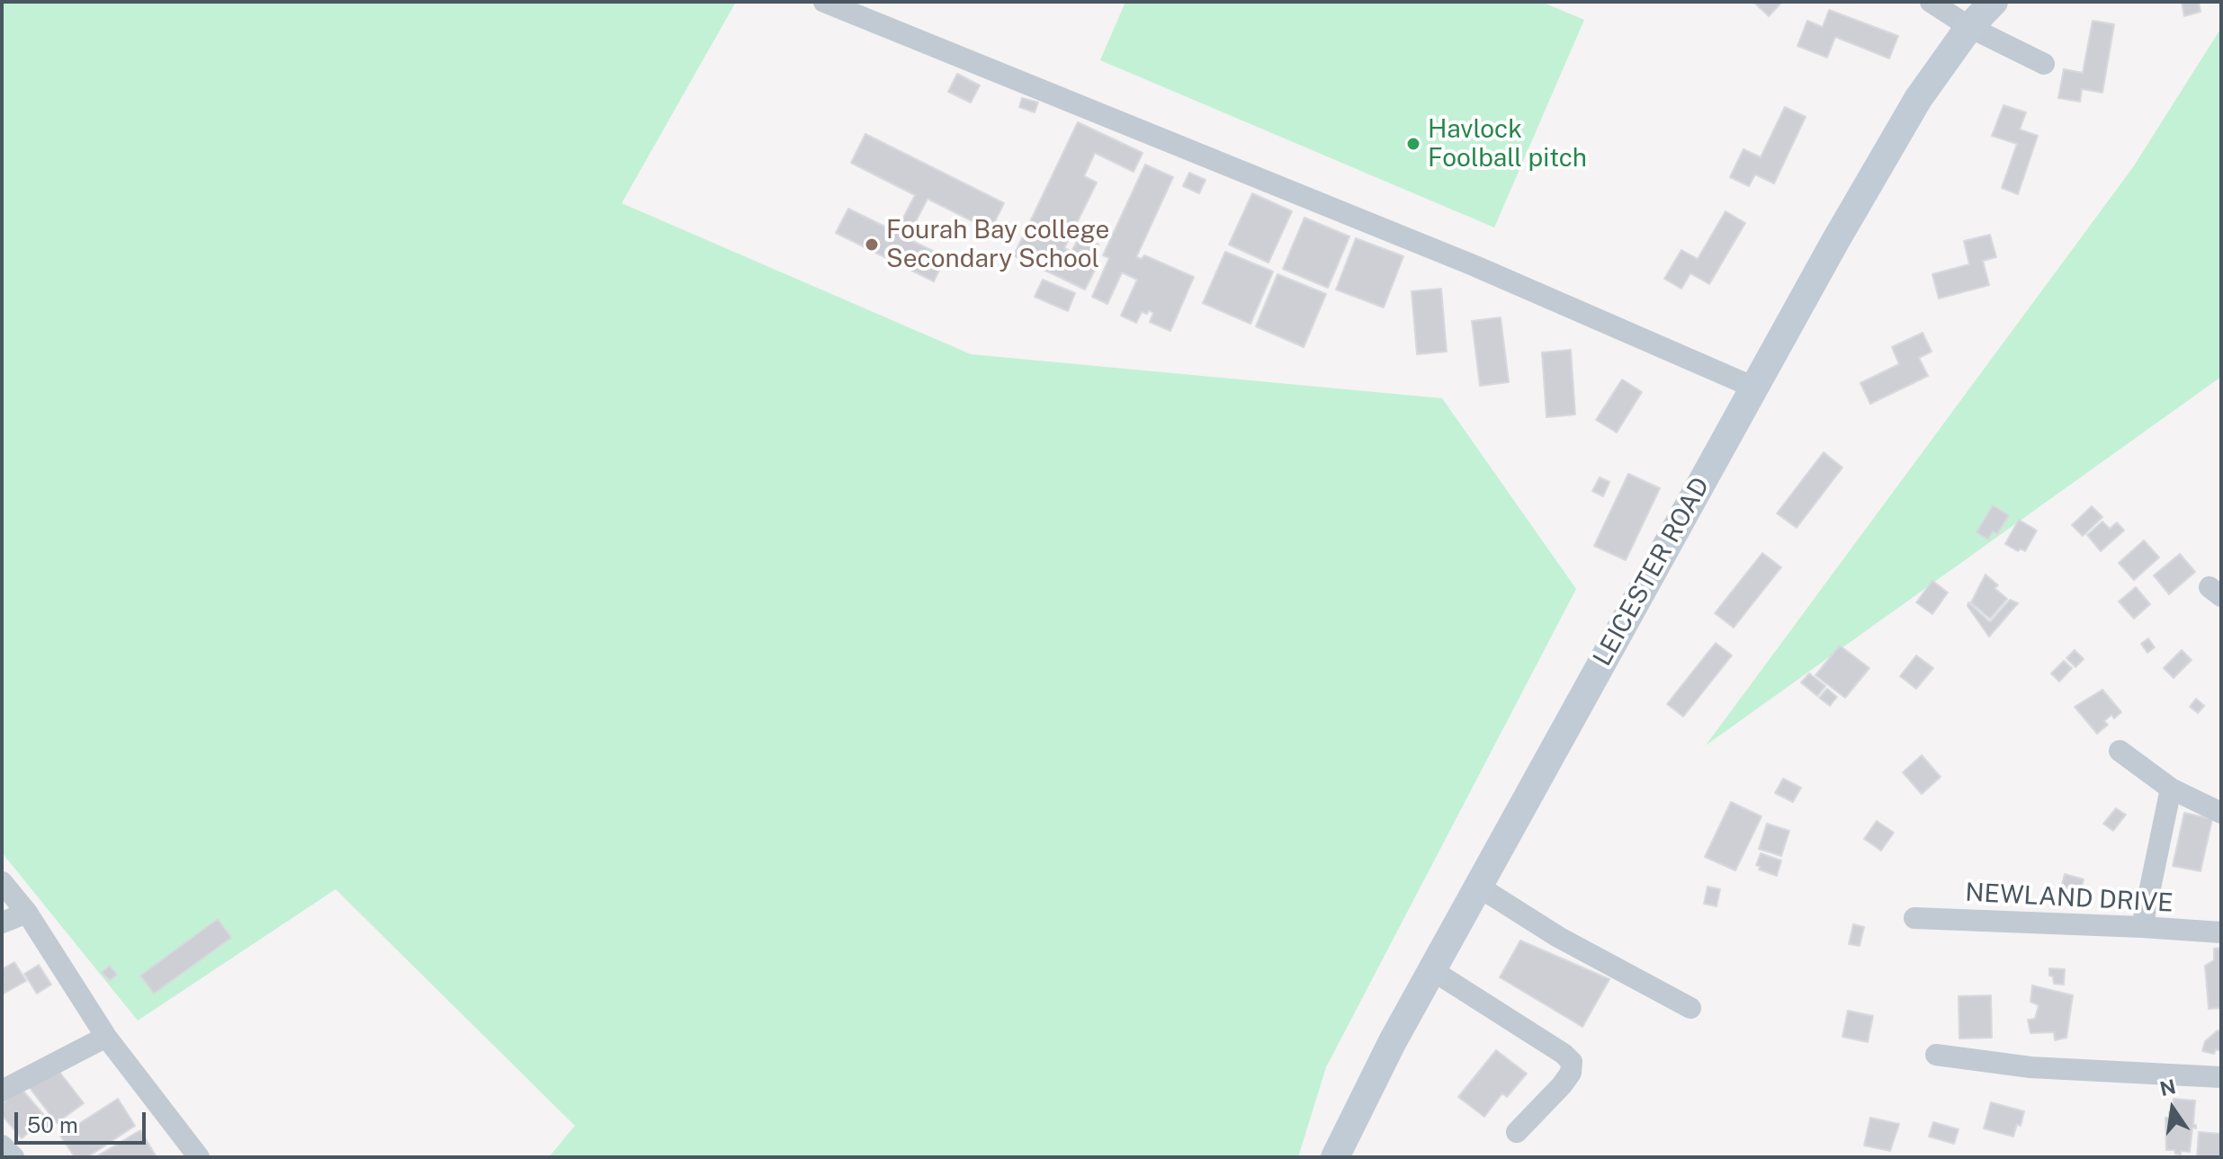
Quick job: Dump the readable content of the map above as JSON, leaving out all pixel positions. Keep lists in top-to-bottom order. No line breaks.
{"streets":{"street":["LEICESTER ROAD","NEWLAND DRIVE"]},"places":["Havlock Foolball pitch","Fourah Bay college Secondary School"],"scale_bar":"50 m","north":"top"}
